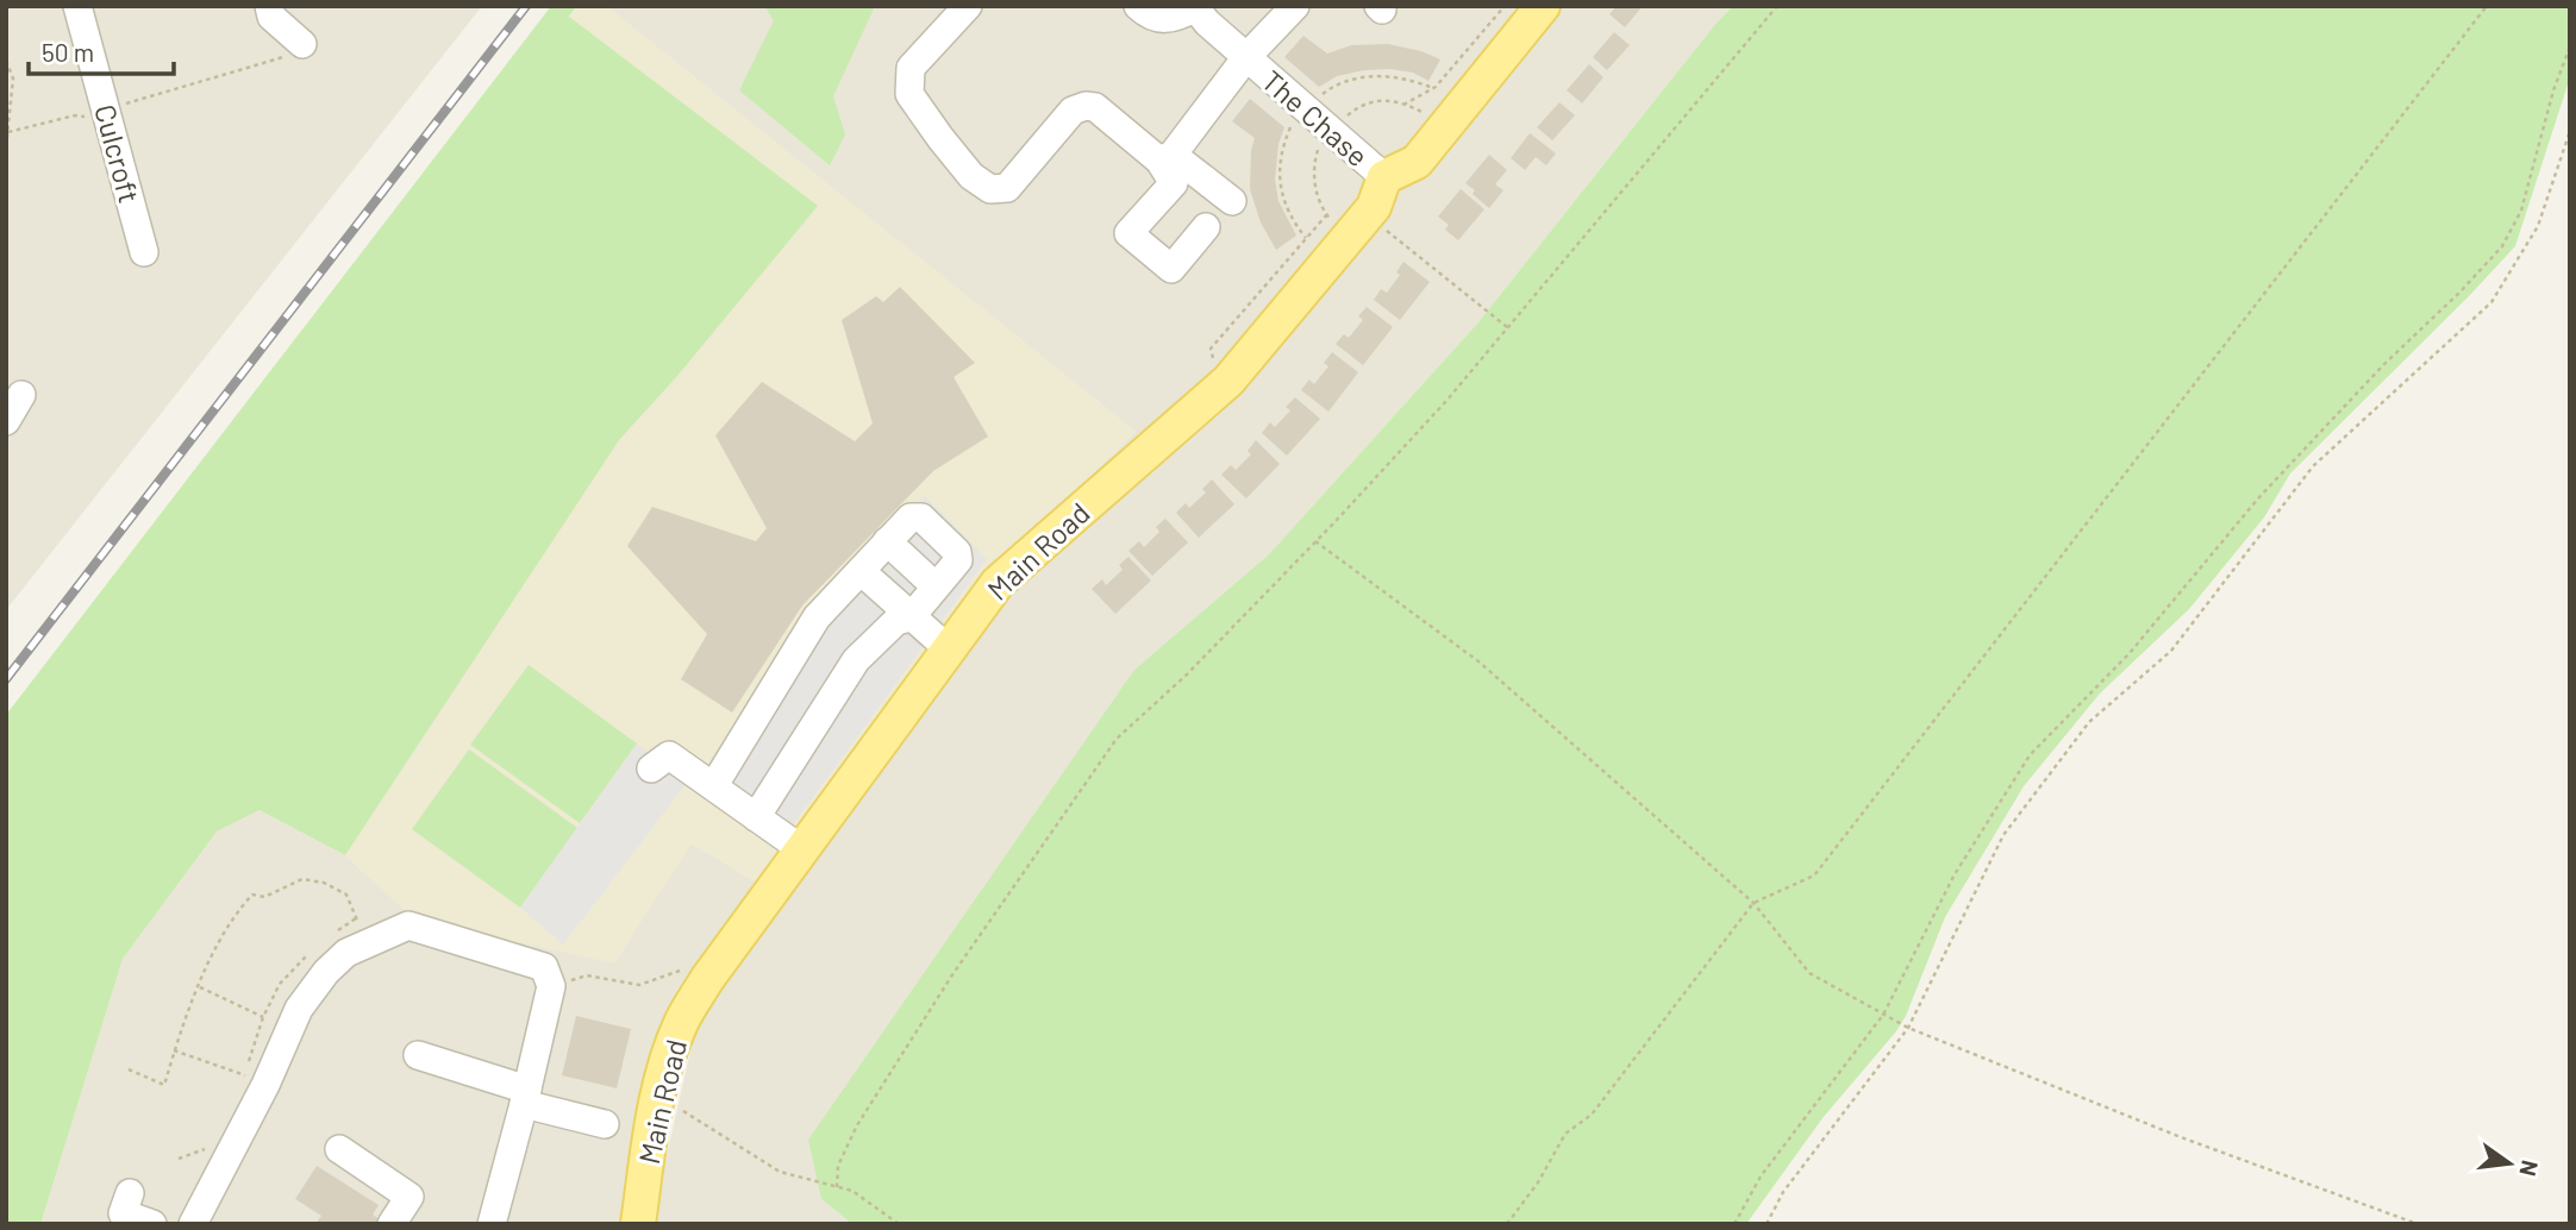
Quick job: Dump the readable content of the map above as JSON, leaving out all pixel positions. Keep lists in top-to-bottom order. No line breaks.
{"streets":{"main road":["Main Road"],"street":["The Chase","Culcroft"]},"crossings":[["The Chase","Main Road"]],"scale_bar":"50 m","north":"right"}
